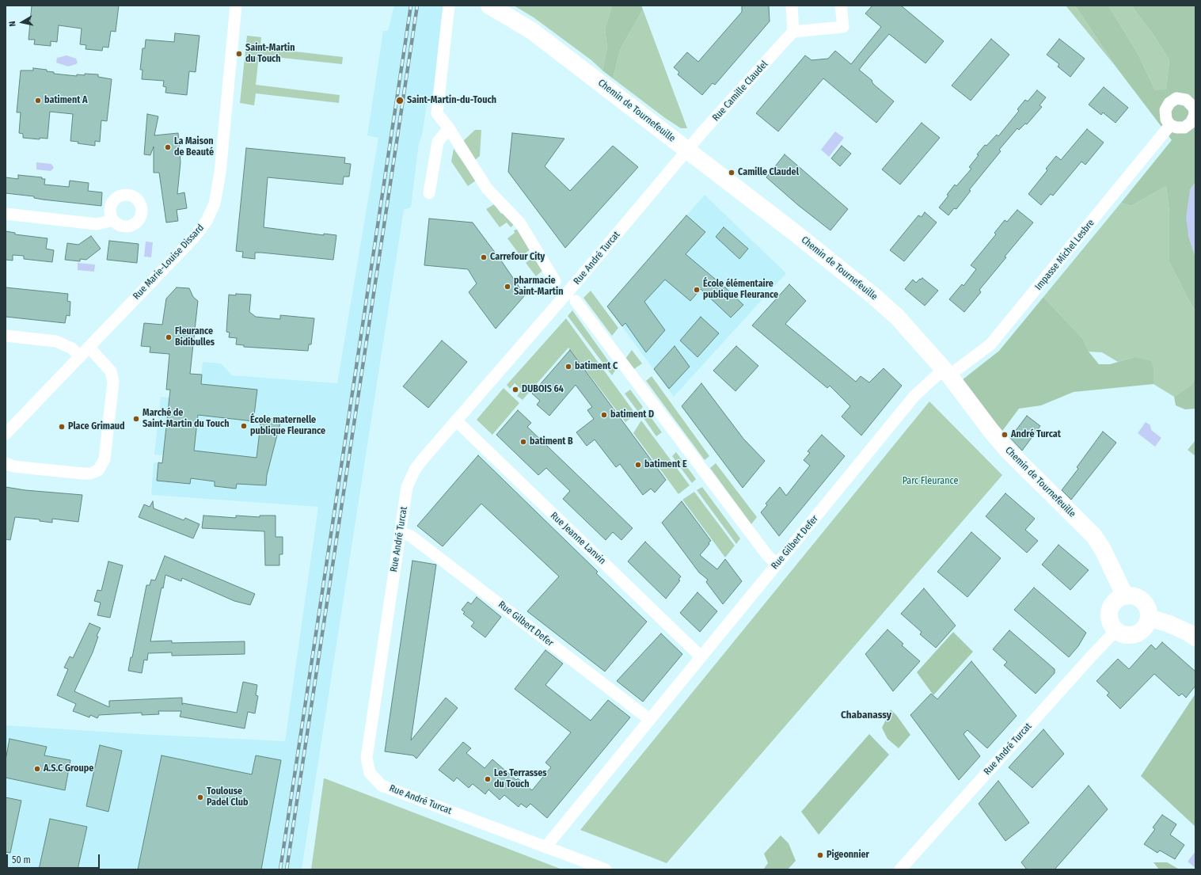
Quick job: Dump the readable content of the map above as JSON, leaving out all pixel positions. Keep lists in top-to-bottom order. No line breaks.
{"streets":{"street":["Rue Camille Claudel","Chemin de Tournefeuille","Impasse Michel Lesbre","Rue André Turcat","Rue Marie-Louise Dissard","Rue Jeanne Lanvin","Rue Gilbert Defer"]},"crossings":[["Rue Camille Claudel","Chemin de Tournefeuille"],["Rue Camille Claudel","Rue André Turcat"],["Chemin de Tournefeuille","Impasse Michel Lesbre"],["Chemin de Tournefeuille","Rue André Turcat"],["Chemin de Tournefeuille","Rue Gilbert Defer"],["Impasse Michel Lesbre","Rue Gilbert Defer"],["Rue André Turcat","Rue Jeanne Lanvin"],["Rue André Turcat","Rue Gilbert Defer"],["Rue Jeanne Lanvin","Rue Gilbert Defer"]],"districts":["Chabanassy"],"parks":["Parc Fleurance"],"places":["Saint-Martin du Touch","batiment A","Saint-Martin-du-Touch","La Maison de Beauté","Camille Claudel","Carrefour City","pharmacie Saint-Martin","École élémentaire publique Fleurance","Fleurance Bidibulles","batiment C","DUBOIS 64","batiment D","Marché de Saint-Martin du Touch","École maternelle publique Fleurance","Place Grimaud","André Turcat","batiment B","batiment E","A.S.C Groupe","Les Terrasses du Touch","Toulouse Padel Club","Pigeonnier"],"scale_bar":"50 m","north":"left"}
